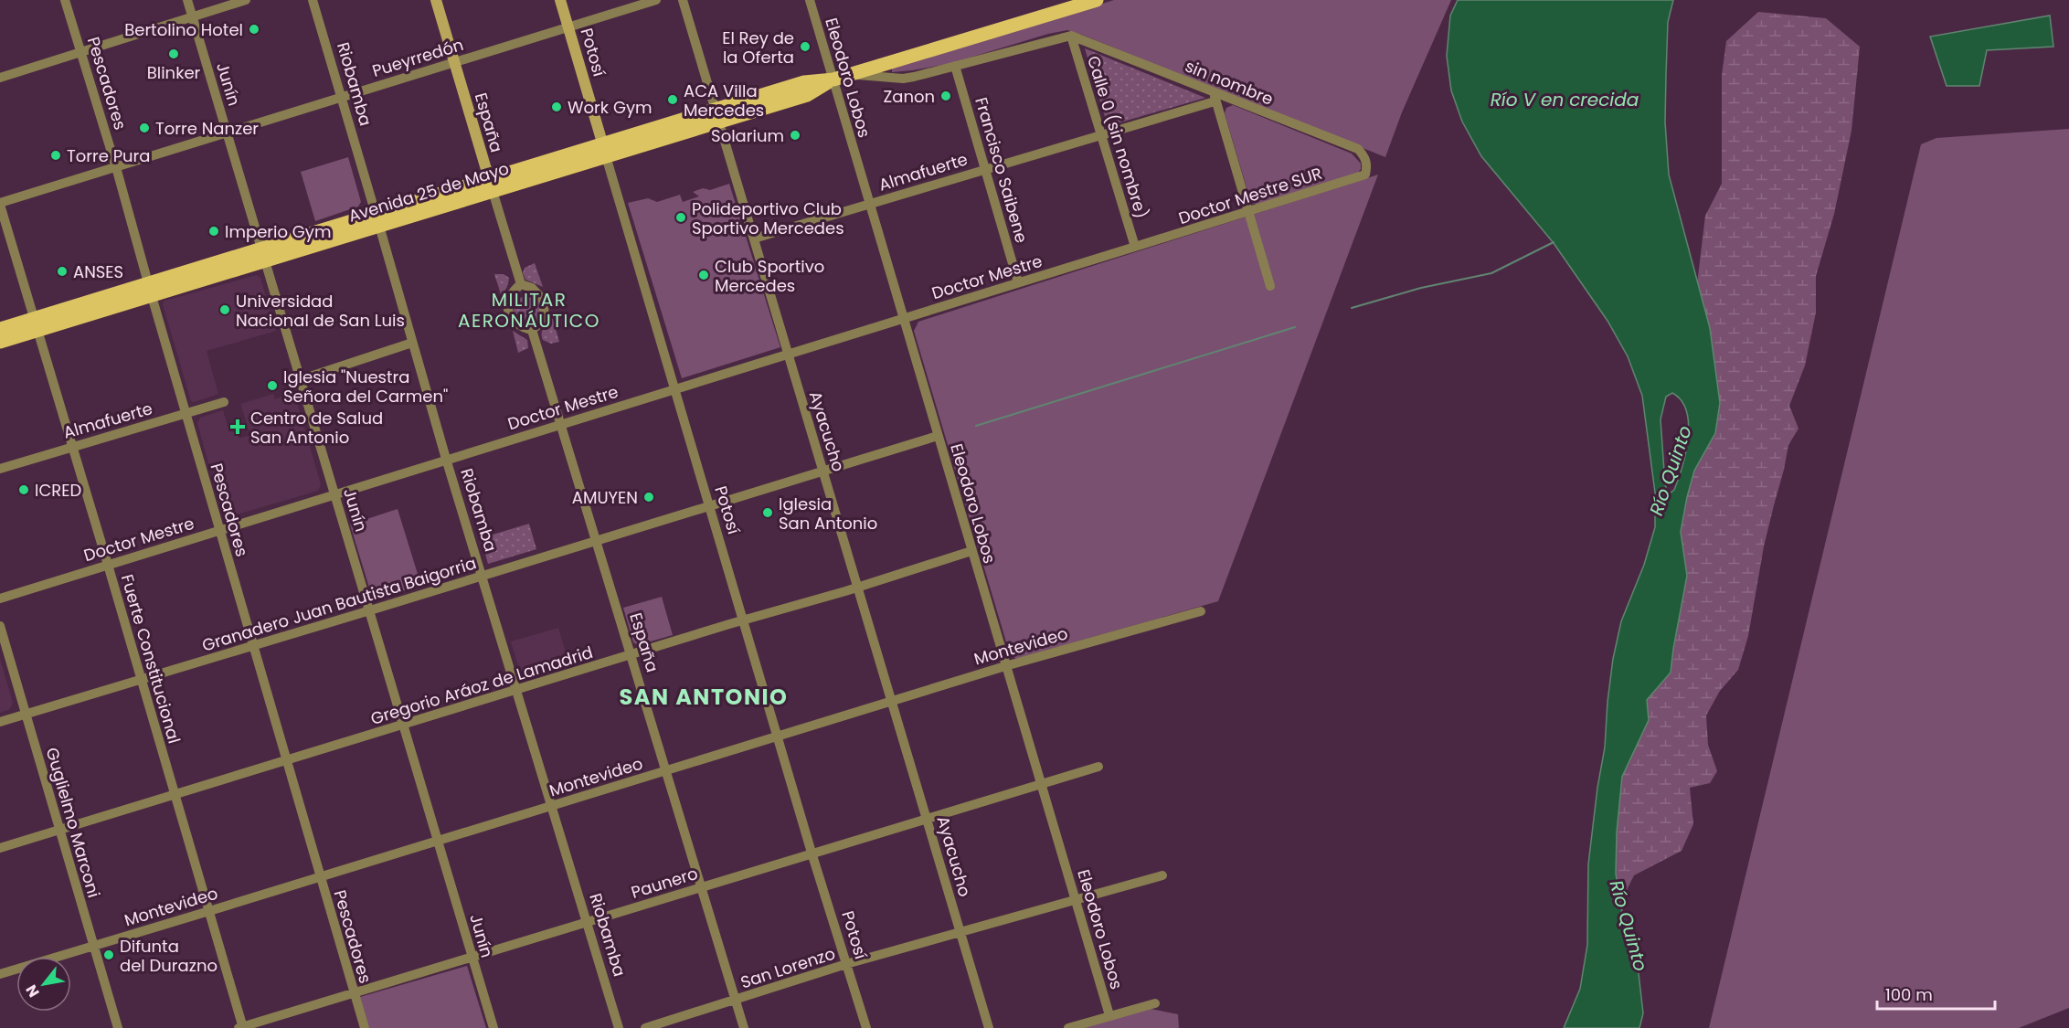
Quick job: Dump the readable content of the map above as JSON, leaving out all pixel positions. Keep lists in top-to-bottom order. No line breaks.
{"streets":{"main road":["Avenida 25 de Mayo"],"street":["Potosí","Pueyrredón","Eleodoro Lobos","sin nombre","Pescadores","Junín","Riobamba","España","Calle 0 (sin nombre)","Francisco Saibene","Almafuerte","Doctor Mestre SUR","Doctor Mestre","Ayacucho","Granadero Juan Bautista Baigorria","Montevideo","Fuerte Constitucional","Gregorio Aráoz de Lamadrid","Guglielmo Marconi","Paunero","San Lorenzo"]},"crossings":[["Potosí","Pueyrredón"],["Potosí","Avenida 25 de Mayo"],["Potosí","Doctor Mestre"],["Potosí","Granadero Juan Bautista Baigorria"],["Potosí","Montevideo"],["Potosí","Gregorio Aráoz de Lamadrid"],["Potosí","Paunero"],["Potosí","San Lorenzo"],["Pueyrredón","Pescadores"],["Pueyrredón","Junín"],["Pueyrredón","Riobamba"],["Pueyrredón","España"],["Pueyrredón","Fuerte Constitucional"],["Eleodoro Lobos","Almafuerte"],["Eleodoro Lobos","Avenida 25 de Mayo"],["Eleodoro Lobos","Doctor Mestre"],["Eleodoro Lobos","Granadero Juan Bautista Baigorria"],["Eleodoro Lobos","Montevideo"],["Eleodoro Lobos","Gregorio Aráoz de Lamadrid"],["Eleodoro Lobos","Paunero"],["Eleodoro Lobos","San Lorenzo"],["sin nombre","Calle 0 (sin nombre)"],["sin nombre","Almafuerte"],["sin nombre","Doctor Mestre SUR"],["Pescadores","Almafuerte"],["Pescadores","Avenida 25 de Mayo"],["Pescadores","Doctor Mestre"],["Pescadores","Granadero Juan Bautista Baigorria"],["Pescadores","Montevideo"],["Pescadores","Gregorio Aráoz de Lamadrid"],["Pescadores","Paunero"],["Junín","Avenida 25 de Mayo"],["Junín","Doctor Mestre"],["Junín","Granadero Juan Bautista Baigorria"],["Junín","Montevideo"],["Junín","Gregorio Aráoz de Lamadrid"],["Junín","Paunero"],["Riobamba","Avenida 25 de Mayo"],["Riobamba","Doctor Mestre"],["Riobamba","Granadero Juan Bautista Baigorria"],["Riobamba","Montevideo"],["Riobamba","Gregorio Aráoz de Lamadrid"],["Riobamba","Paunero"],["España","Avenida 25 de Mayo"],["España","Doctor Mestre"],["España","Granadero Juan Bautista Baigorria"],["España","Montevideo"],["España","Gregorio Aráoz de Lamadrid"],["España","Paunero"],["España","San Lorenzo"],["Calle 0 (sin nombre)","Almafuerte"],["Calle 0 (sin nombre)","Doctor Mestre SUR"],["Calle 0 (sin nombre)","Doctor Mestre"],["Francisco Saibene","Almafuerte"],["Francisco Saibene","Doctor Mestre"],["Almafuerte","Ayacucho"],["Almafuerte","Fuerte Constitucional"],["Avenida 25 de Mayo","Ayacucho"],["Avenida 25 de Mayo","Fuerte Constitucional"],["Doctor Mestre SUR","Doctor Mestre"],["Doctor Mestre","Ayacucho"],["Doctor Mestre","Fuerte Constitucional"],["Ayacucho","Granadero Juan Bautista Baigorria"],["Ayacucho","Montevideo"],["Ayacucho","Gregorio Aráoz de Lamadrid"],["Ayacucho","Paunero"],["Ayacucho","San Lorenzo"],["Granadero Juan Bautista Baigorria","Fuerte Constitucional"],["Granadero Juan Bautista Baigorria","Guglielmo Marconi"],["Montevideo","Fuerte Constitucional"],["Montevideo","Guglielmo Marconi"],["Fuerte Constitucional","Gregorio Aráoz de Lamadrid"],["Fuerte Constitucional","Paunero"],["Gregorio Aráoz de Lamadrid","Guglielmo Marconi"]],"districts":["MILITAR AERONÁUTICO","SAN ANTONIO"],"water":["Río V en crecida","Río Quinto"],"places":{"other":["Bertolino Hotel","El Rey de la Oferta","Blinker","Zanon","ACA Villa Mercedes","Work Gym","Torre Nanzer","Solarium","Torre Pura","Polideportivo Club Sportivo Mercedes","Imperio Gym","ANSES","Club Sportivo Mercedes","Universidad Nacional de San Luis","Iglesia \"Nuestra Señora del Carmen\"","ICRED","AMUYEN","Iglesia San Antonio","Difunta del Durazno"],"health":["Centro de Salud San Antonio"]},"scale_bar":"100 m","north":"bottom left"}
